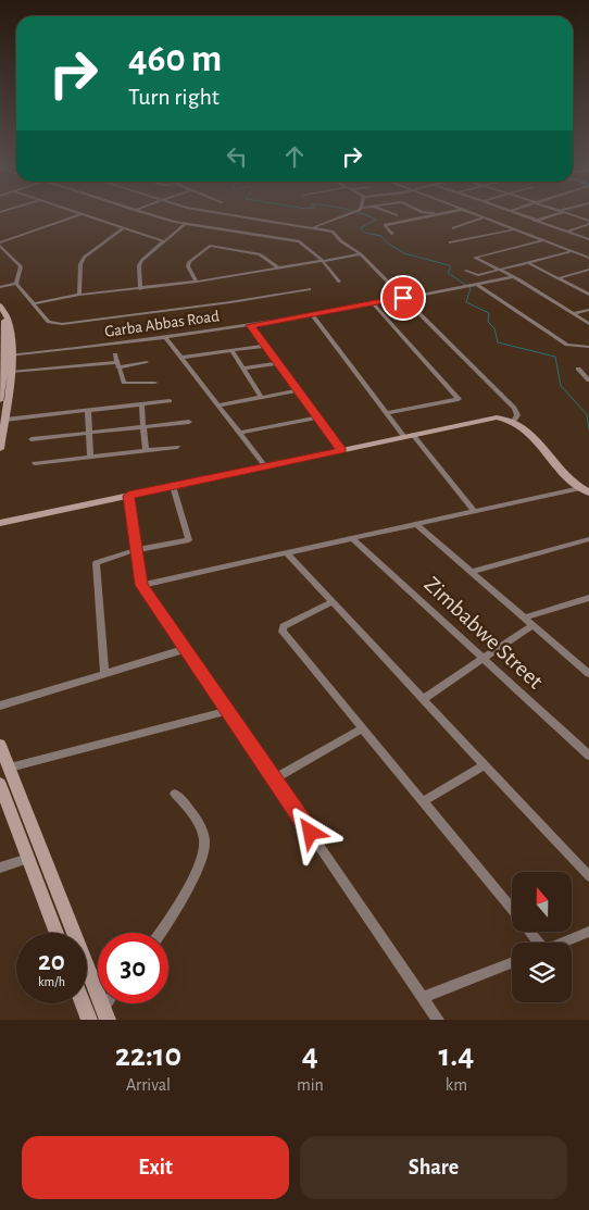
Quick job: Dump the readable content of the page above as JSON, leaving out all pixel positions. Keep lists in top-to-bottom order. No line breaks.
{"streets":{"street":["Garba Abbas Road","Zimbabwe Street"]},"north":"top","page":{"turn":["460 m","Turn right"],"speed":"20 km/h","limit":"30","eta":["22:10","Arrival","4","min","1.4","km"],"buttons":["Exit","Share"]}}
